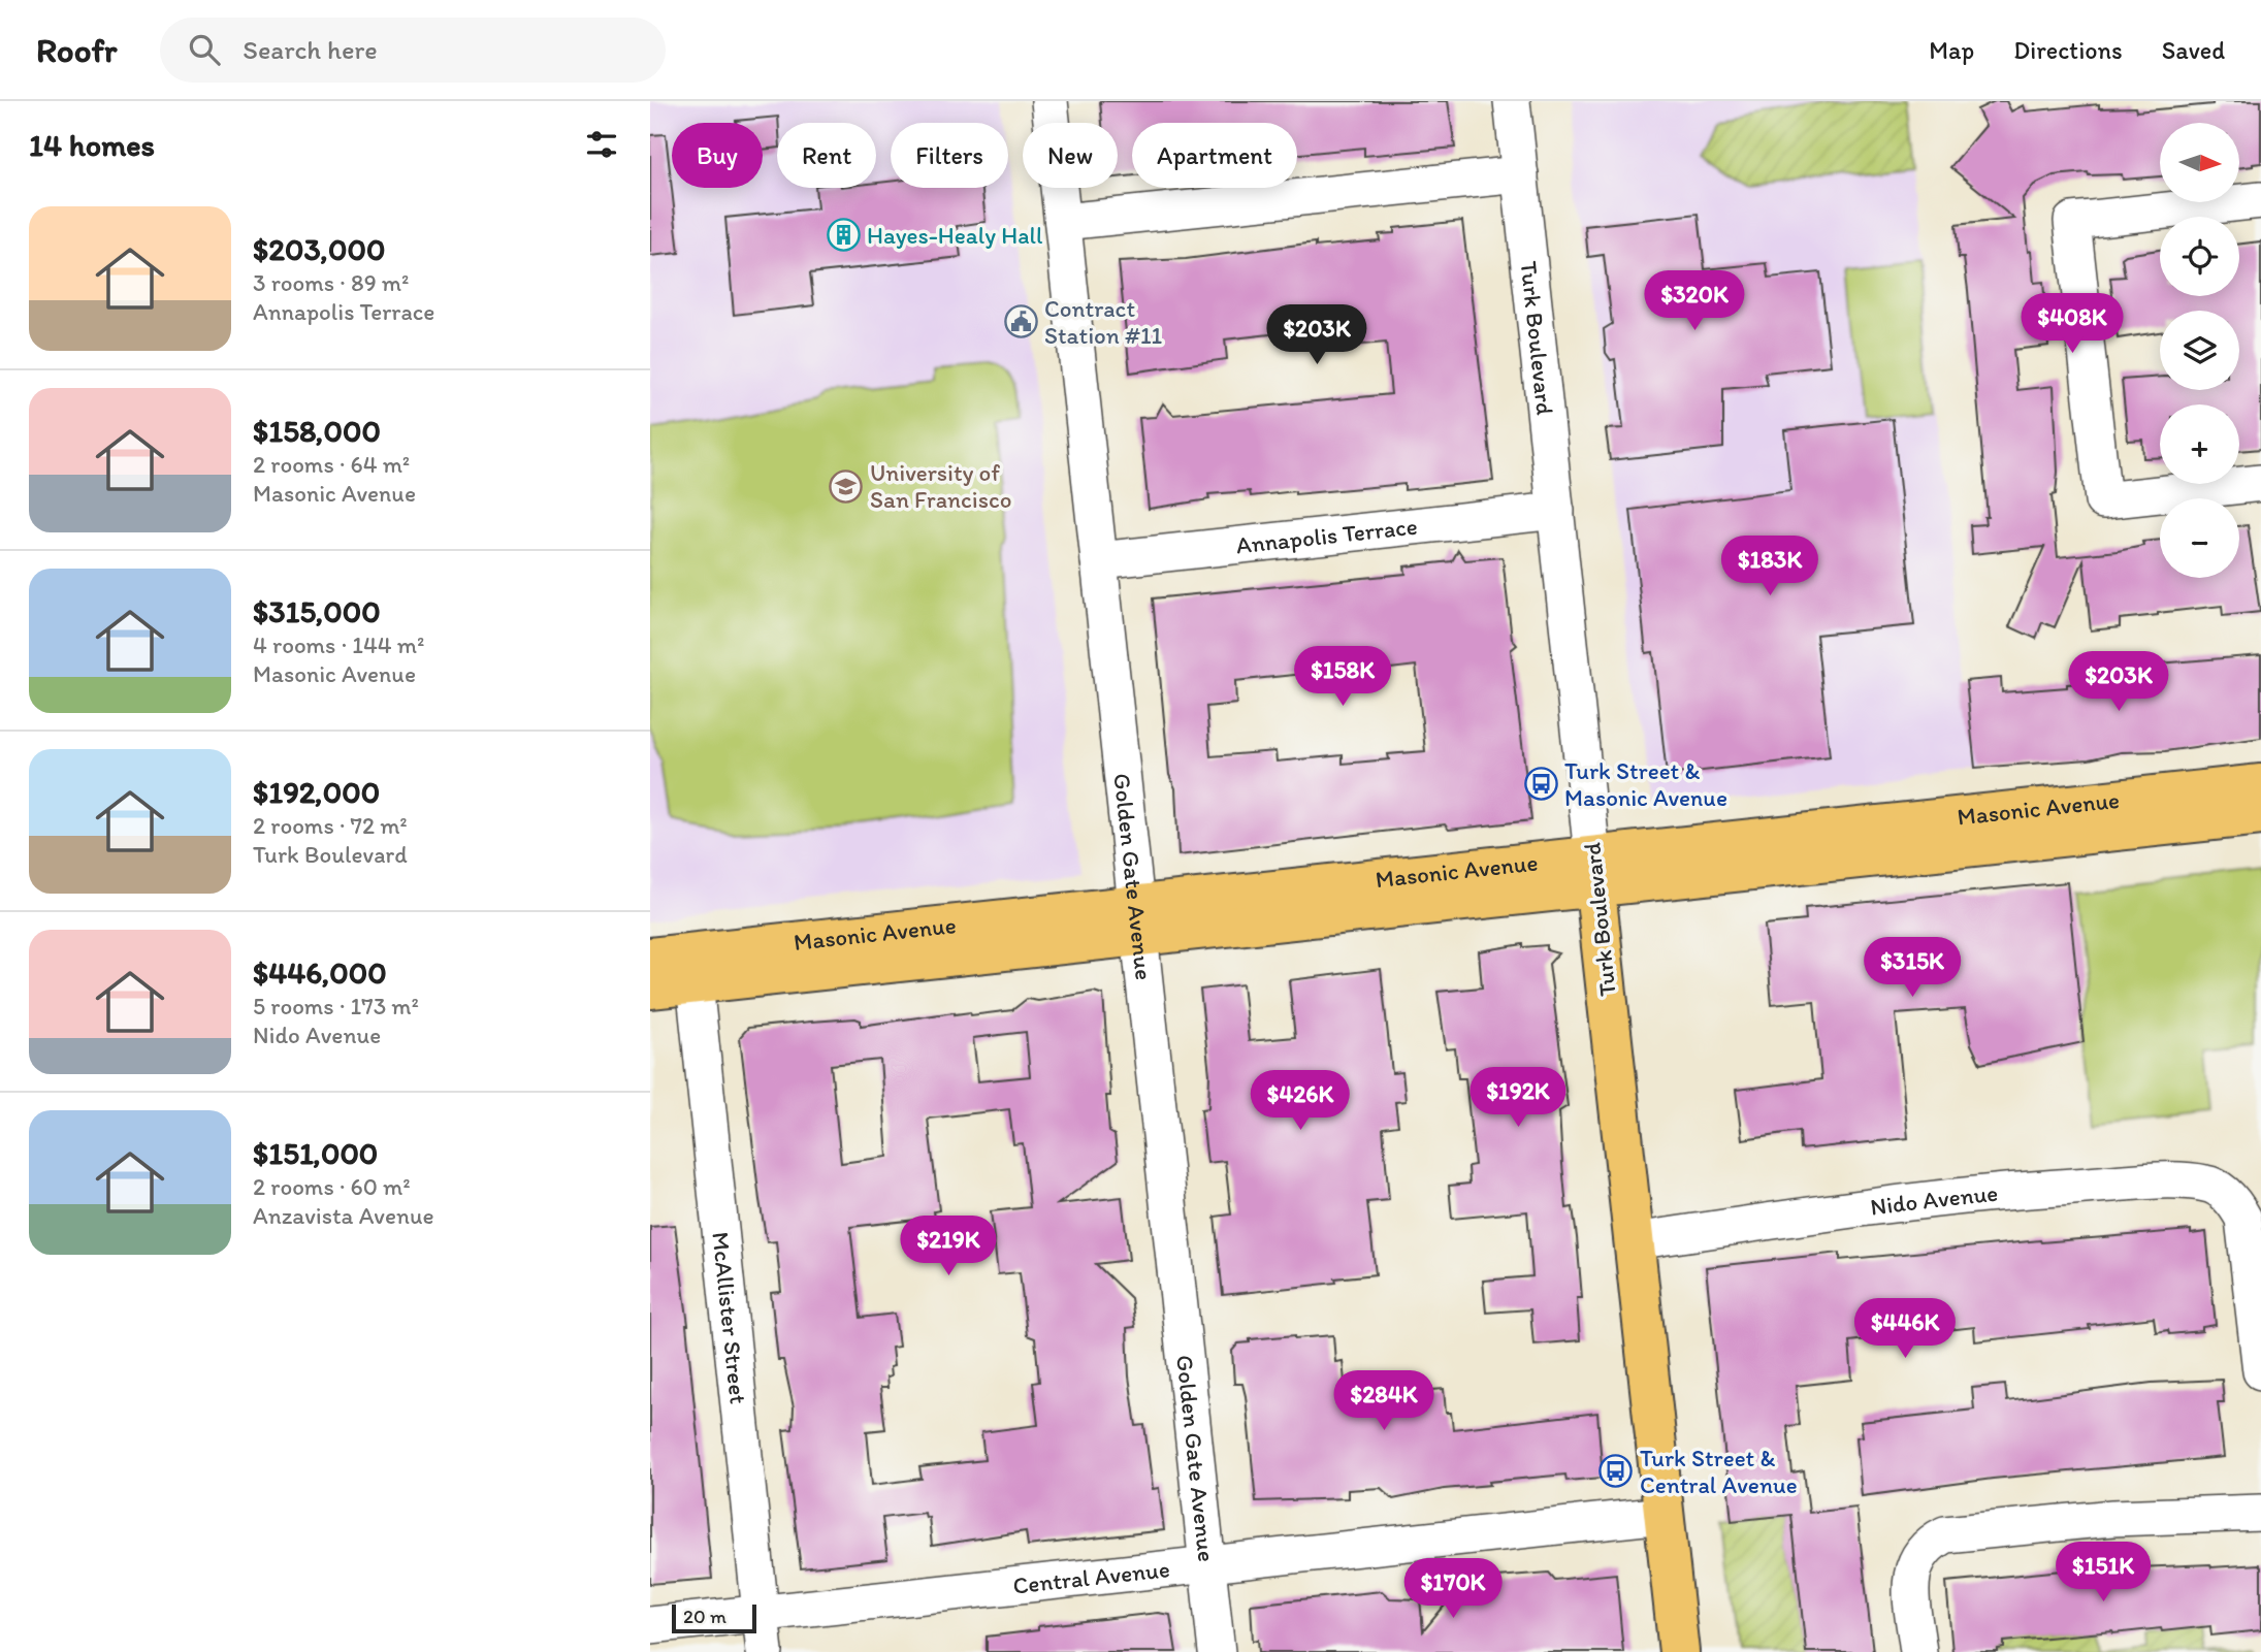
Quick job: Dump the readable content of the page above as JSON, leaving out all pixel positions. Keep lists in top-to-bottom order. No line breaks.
{"streets":{"main road":["Turk Boulevard","Masonic Avenue"],"street":["Annapolis Terrace","Golden Gate Avenue","Nido Avenue","McAllister Street","Central Avenue"]},"crossings":[["Turk Boulevard","Annapolis Terrace"],["Turk Boulevard","Masonic Avenue"],["Turk Boulevard","Nido Avenue"],["Turk Boulevard","Central Avenue"],["Annapolis Terrace","Golden Gate Avenue"],["Masonic Avenue","Golden Gate Avenue"],["Masonic Avenue","McAllister Street"],["Golden Gate Avenue","Central Avenue"],["McAllister Street","Central Avenue"]],"places":{"building":["Hayes-Healy Hall"],"public building":["Contract Station #11"],"school or university":["University of San Francisco"],"bus stop":["Turk Street & Masonic Avenue","Turk Street & Central Avenue"]},"scale_bar":"20 m","north":"right","page":{"header":"Roofr","search":"Search here","nav":["Map","Directions","Saved"],"heading":"14 homes","map_buttons":["+","−"],"chip":["Buy","Rent","Filters","New","Apartment"],"list":[{"name":"$203,000","note":"3 rooms · 89 m² · Annapolis Terrace"},{"name":"$158,000","note":"2 rooms · 64 m² · Masonic Avenue"},{"name":"$315,000","note":"4 rooms · 144 m² · Masonic Avenue"},{"name":"$192,000","note":"2 rooms · 72 m² · Turk Boulevard"},{"name":"$446,000","note":"5 rooms · 173 m² · Nido Avenue"},{"name":"$151,000","note":"2 rooms · 60 m² · Anzavista Avenue"}],"price":["$320K","$408K","$203K","$183K","$158K","$203K","$315K","$192K","$426K","$219K","$446K","$284K","$151K","$170K"],"scale":"20 m"}}
